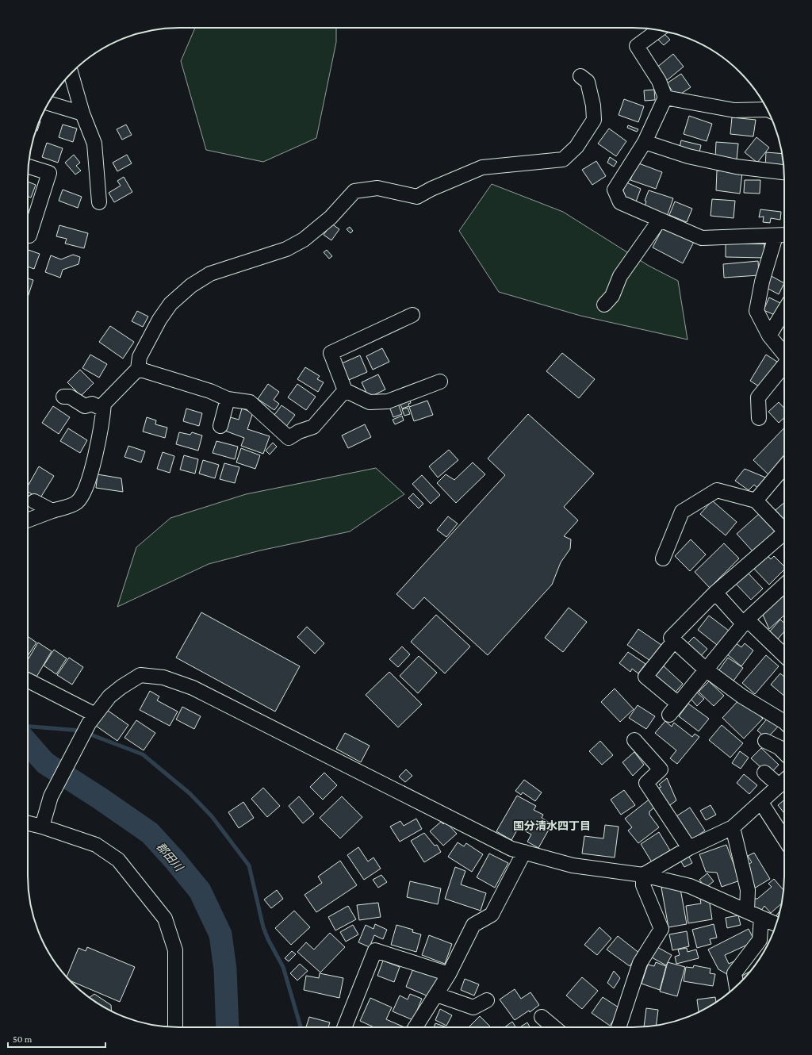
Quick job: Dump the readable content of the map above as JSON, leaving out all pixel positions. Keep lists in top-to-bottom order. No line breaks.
{"districts":["国分清水四丁目"],"water":["郡田川"],"scale_bar":"50 m"}
